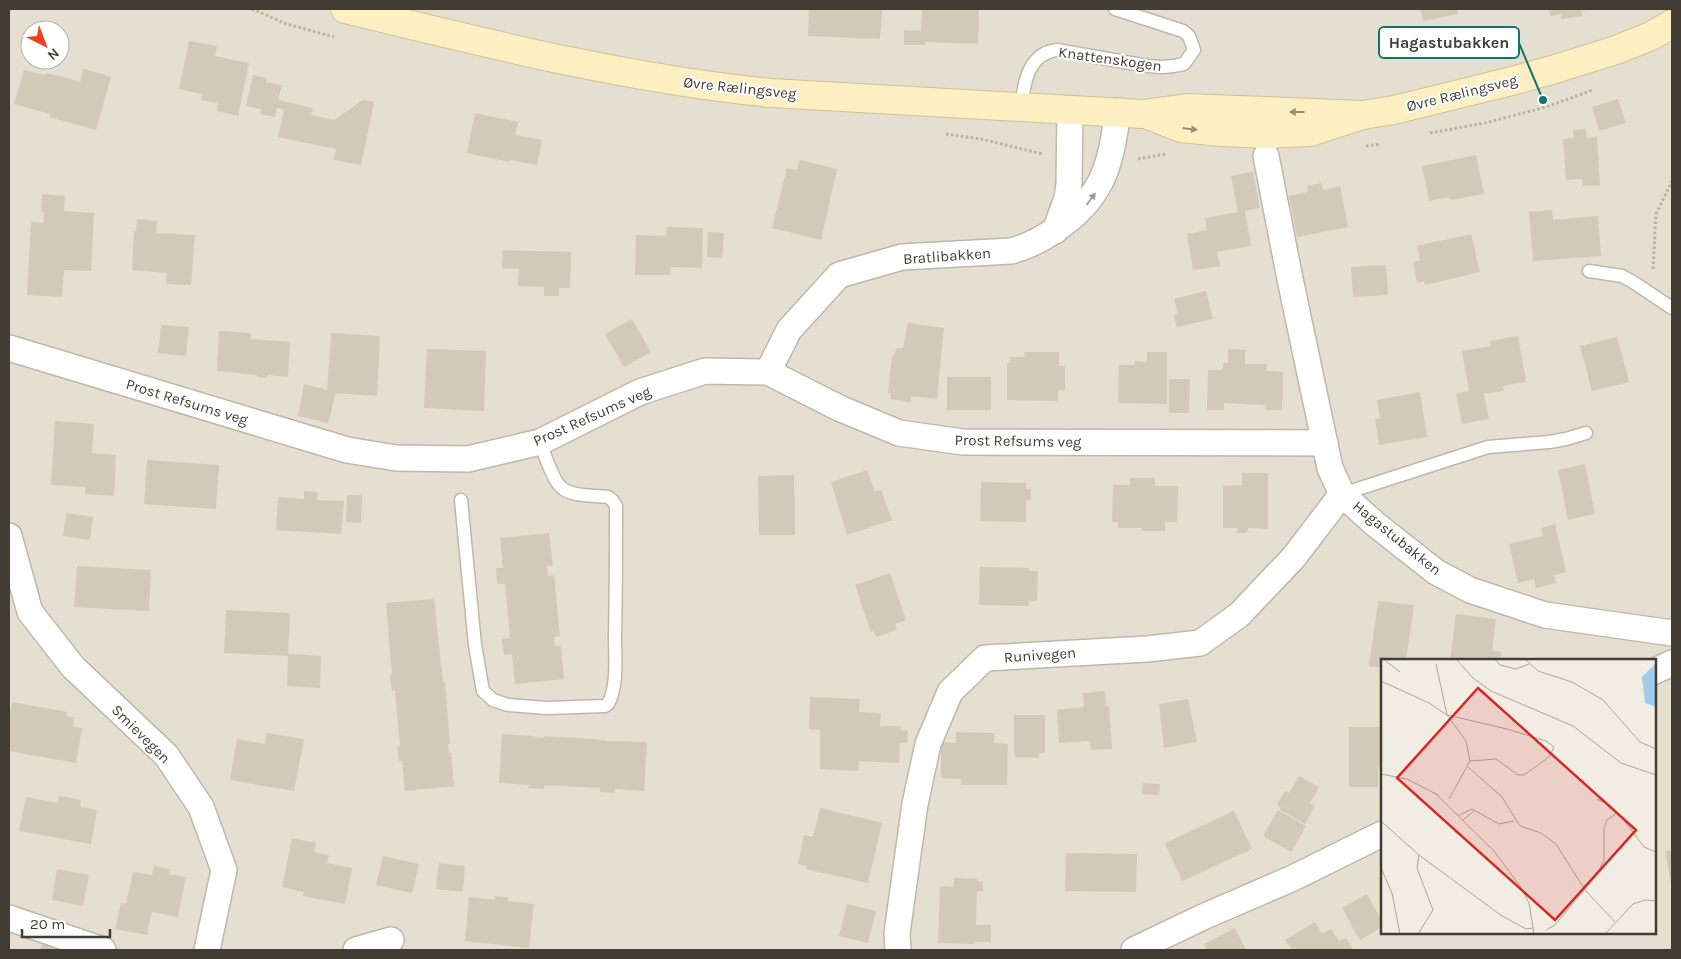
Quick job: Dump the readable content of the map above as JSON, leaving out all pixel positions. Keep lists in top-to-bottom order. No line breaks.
{"streets":{"main road":["Øvre Rælingsveg"],"street":["Bratlibakken","Prost Refsums veg","Hagastubakken","Runivegen","Smievegen"],"lane":["Knattenskogen"]},"crossings":[["Knattenskogen","Øvre Rælingsveg"],["Øvre Rælingsveg","Bratlibakken"],["Bratlibakken","Prost Refsums veg"],["Prost Refsums veg","Hagastubakken"],["Hagastubakken","Runivegen"]],"places":["Hagastubakken"],"scale_bar":"20 m","north":"bottom right"}
